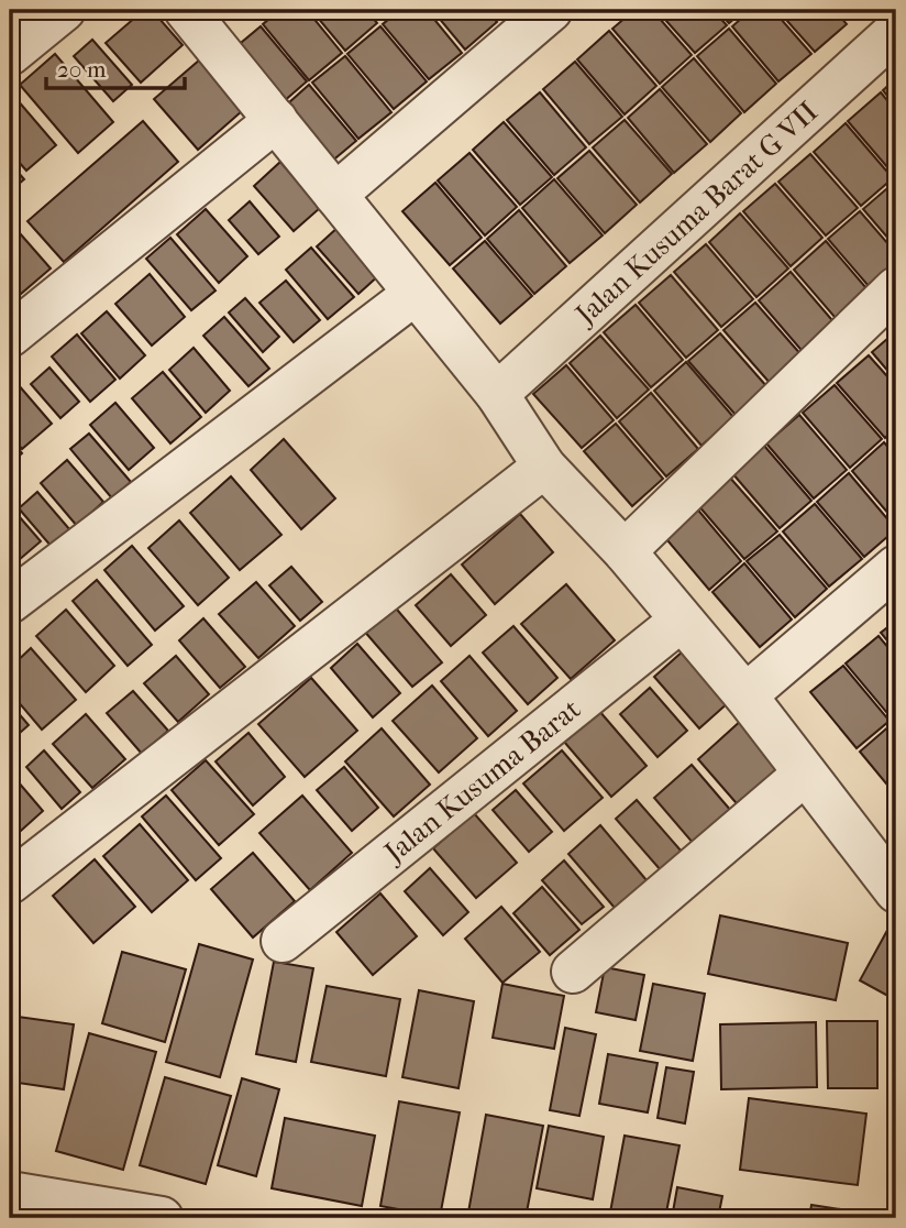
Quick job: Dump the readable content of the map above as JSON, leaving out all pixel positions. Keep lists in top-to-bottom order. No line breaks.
{"streets":{"street":["Jalan Kusuma Barat G VII","Jalan Kusuma Barat"]},"scale_bar":"20 m"}
